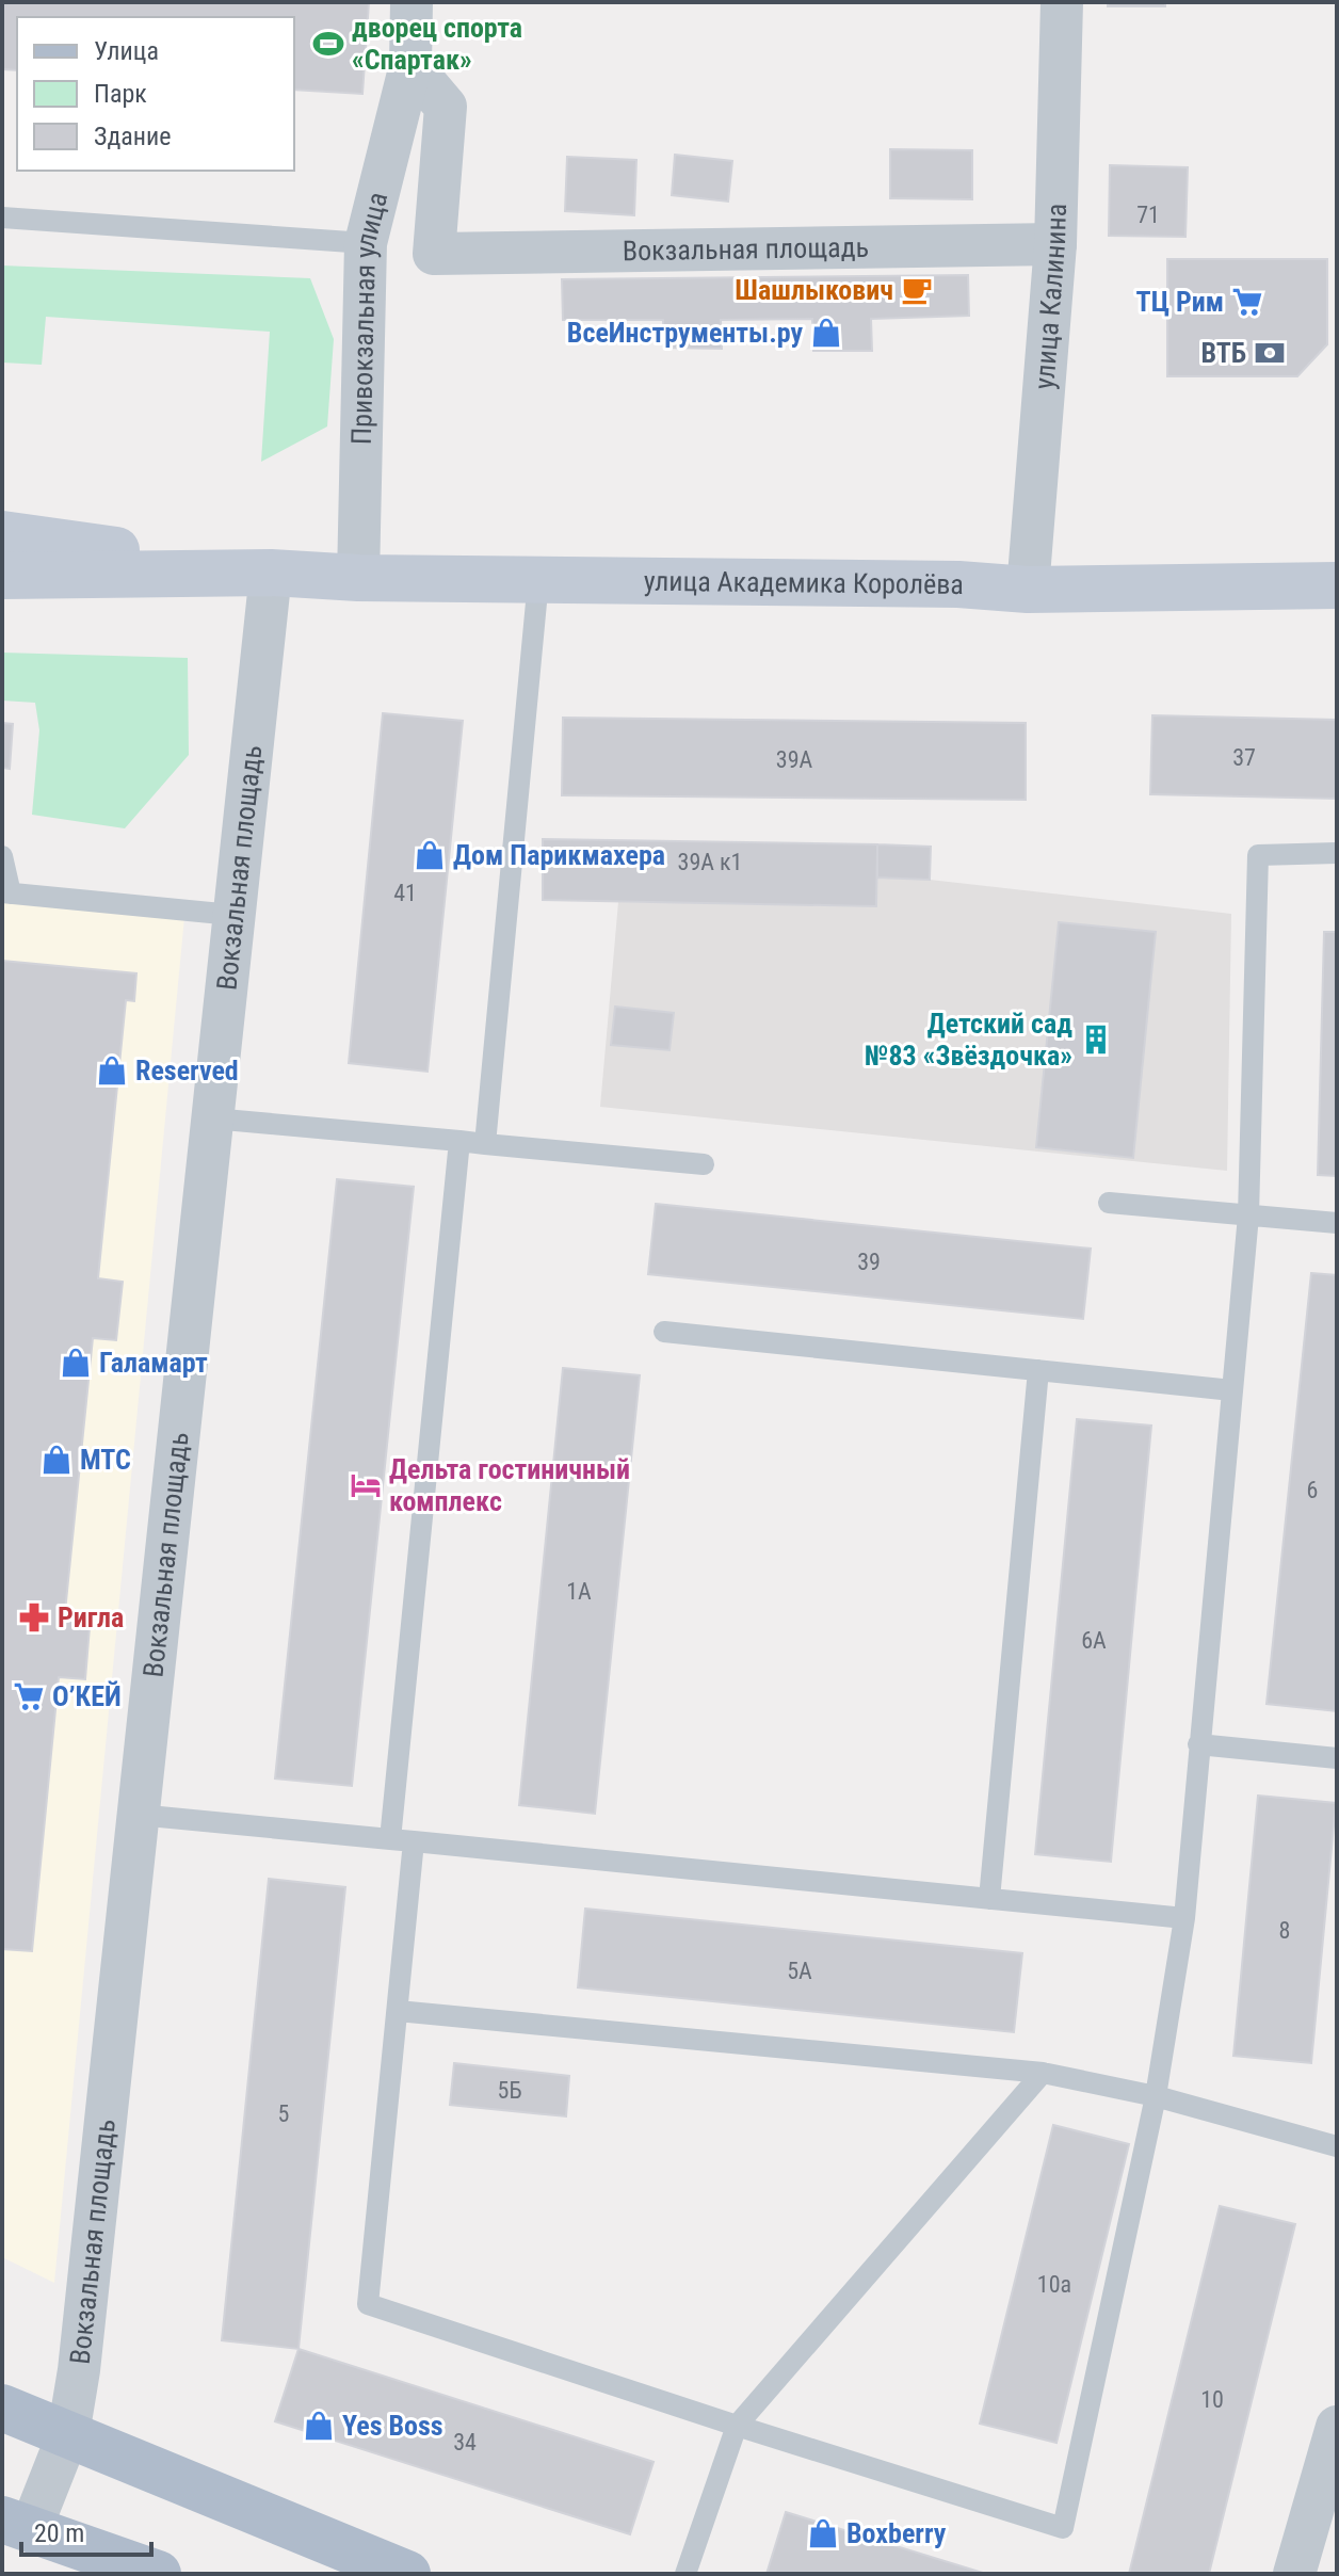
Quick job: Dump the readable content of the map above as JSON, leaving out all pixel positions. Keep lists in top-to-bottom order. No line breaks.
{"streets":{"main road":["улица Академика Королёва"],"street":["Вокзальная площадь","улица Калинина","Привокзальная улица"]},"crossings":[["Вокзальная площадь","улица Калинина"],["Вокзальная площадь","Привокзальная улица"],["Вокзальная площадь","улица Академика Королёва"],["улица Калинина","улица Академика Королёва"],["Привокзальная улица","улица Академика Королёва"]],"places":{"sports":["дворец спорта «Спартак»"],"cafe":["Шашлыкович"],"supermarket":["ТЦ Рим","О’КЕЙ"],"shop":["ВсеИнструменты.ру","Дом Парикмахера","Reserved","Галамарт","МТС","Yes Boss","Boxberry"],"bank":["ВТБ"],"building":["Детский сад №83 «Звёздочка»"],"hotel":["Дельта гостиничный комплекс"],"pharmacy":["Ригла"]},"house_numbers":["71","37","39А","39А к1","41","39","6","1А","6А","8","5А","5Б","5","10а","10","34"],"legend":["Улица","Парк","Здание"],"scale_bar":"20 m"}
